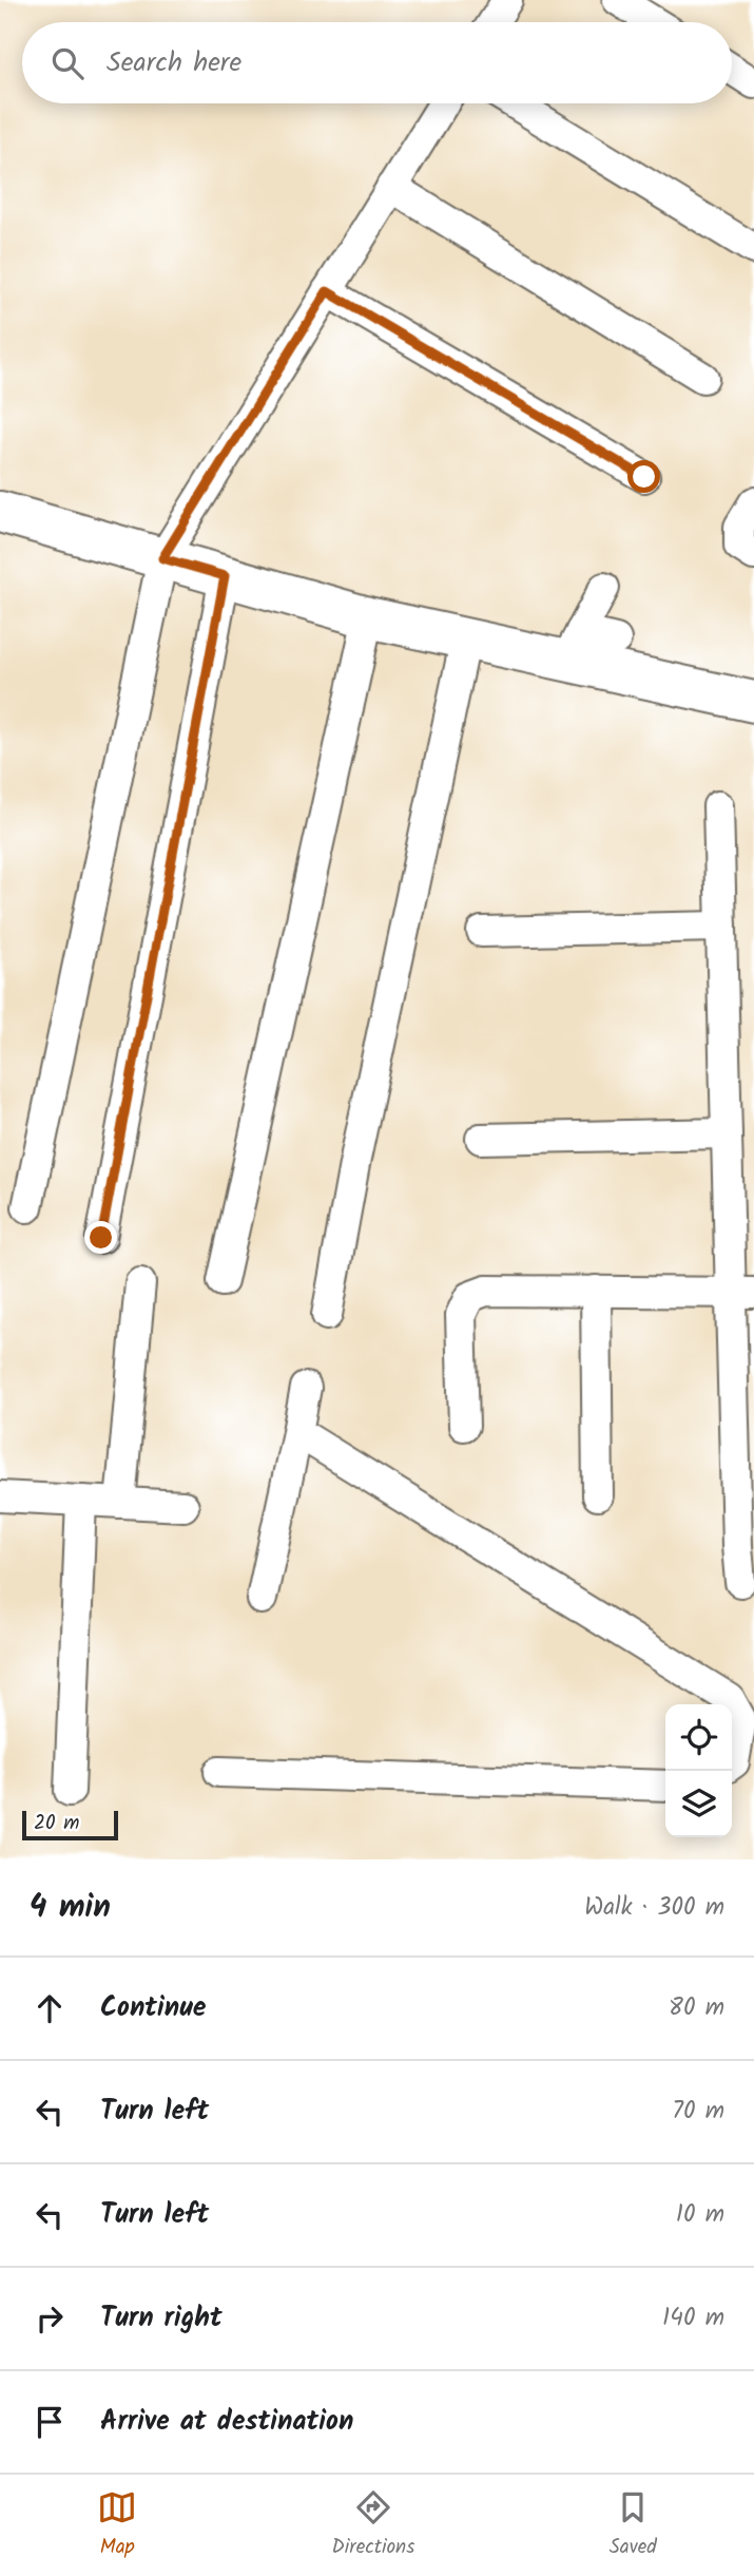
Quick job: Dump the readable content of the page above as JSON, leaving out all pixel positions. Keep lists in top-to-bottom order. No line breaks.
{"scale_bar":"20 m","page":{"search":"Search here","scale":"20 m","heading":["4 min","Walk · 300 m"],"list":[["Continue","80 m"],["Turn left","70 m"],["Turn left","10 m"],["Turn right","140 m"],"Arrive at destination"],"nav":["Map","Directions","Saved"]}}
